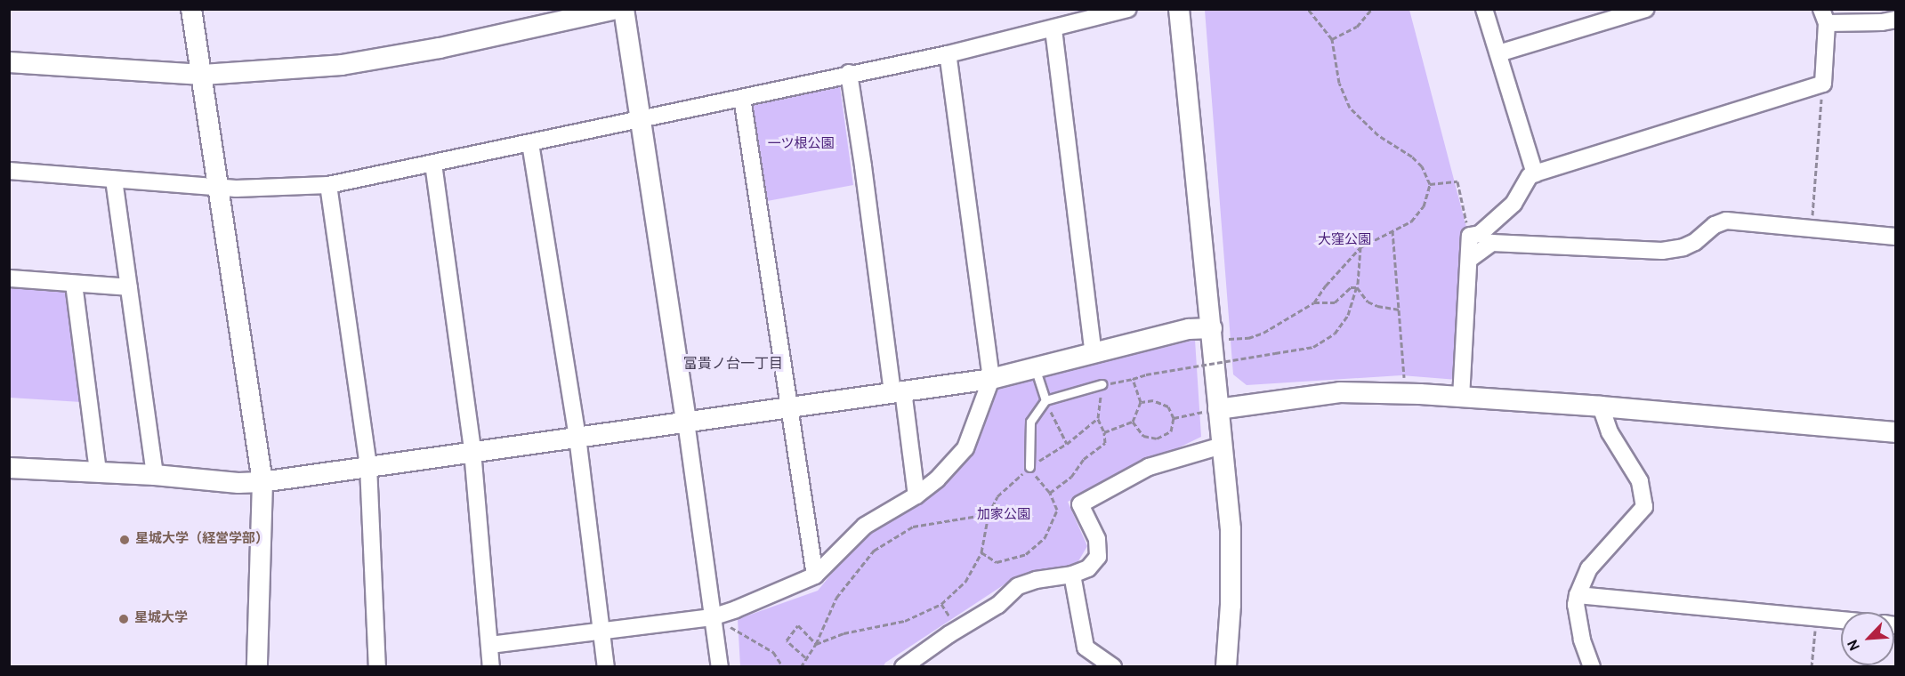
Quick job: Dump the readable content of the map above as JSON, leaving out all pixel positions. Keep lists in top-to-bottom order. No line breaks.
{"districts":["富貴ノ台一丁目"],"parks":["一ツ根公園","大窪公園","加家公園"],"places":["星城大学（経営学部）","星城大学"],"north":"bottom left"}
